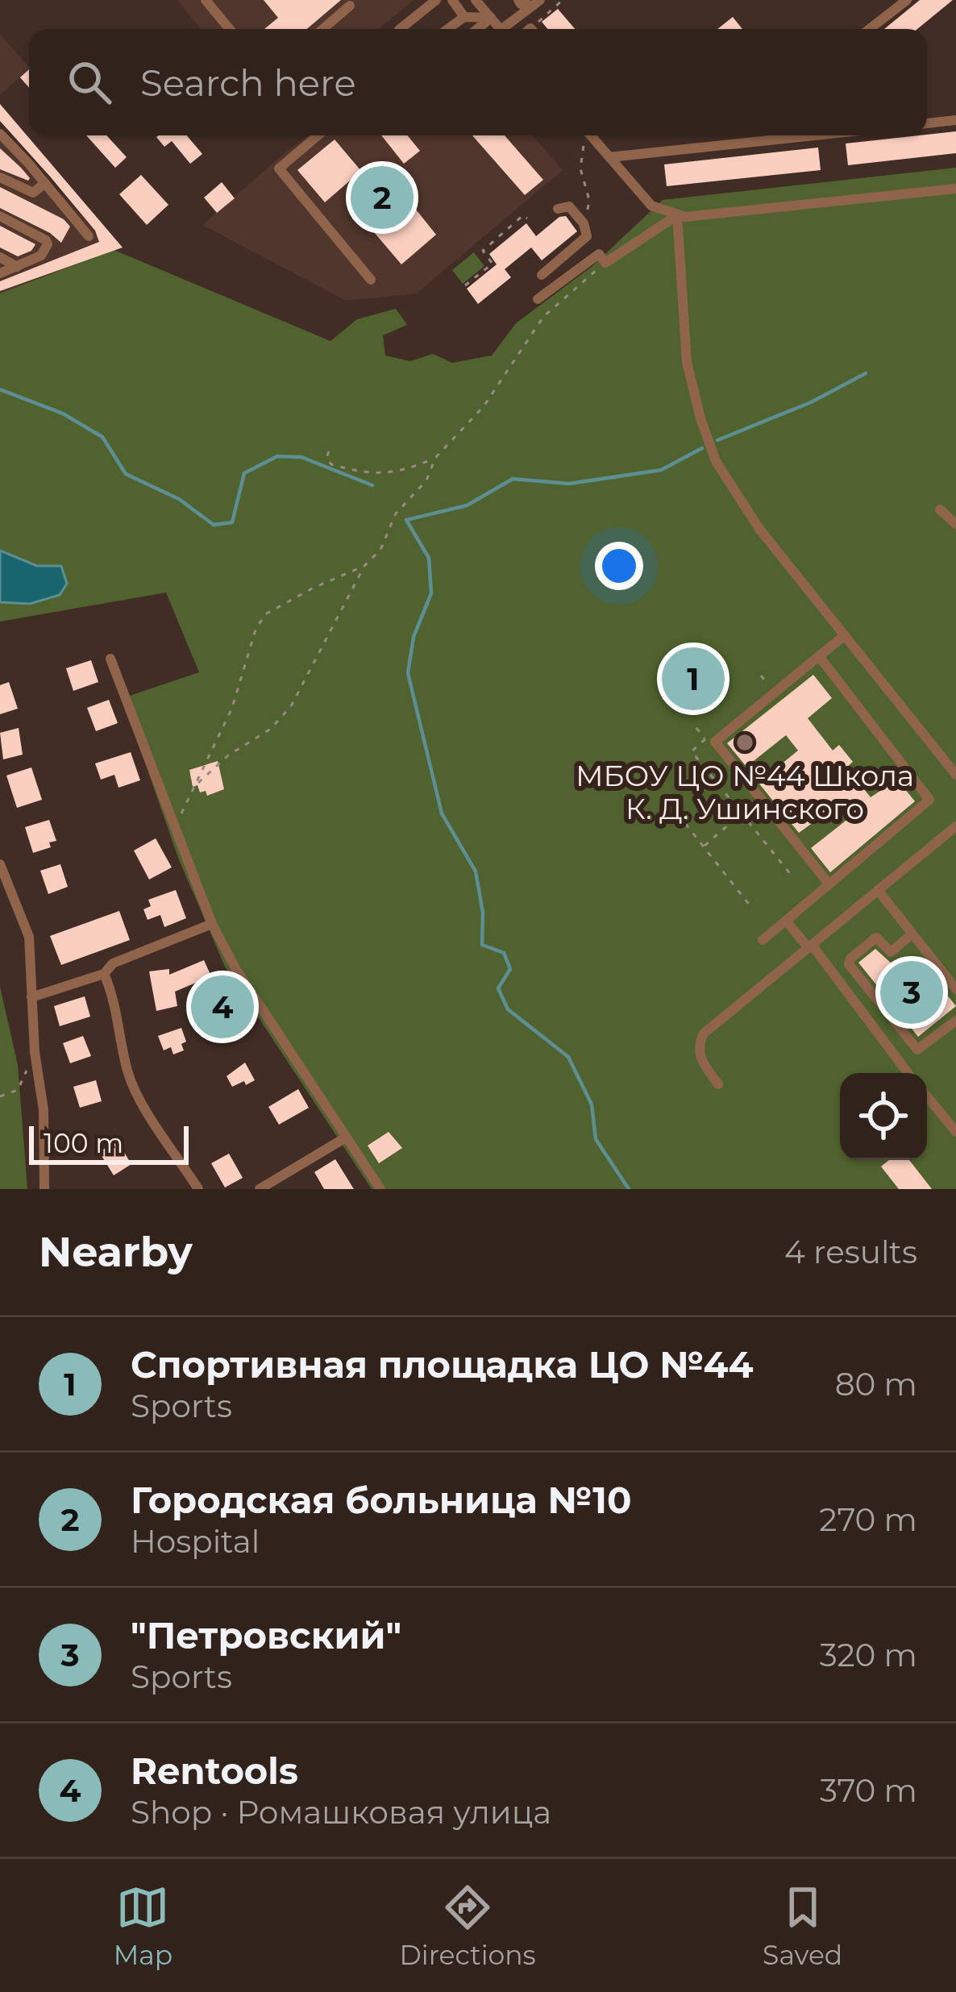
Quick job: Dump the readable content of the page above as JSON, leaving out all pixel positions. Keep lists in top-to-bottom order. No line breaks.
{"places":["МБОУ ЦО №44 Школа К. Д. Ушинского"],"scale_bar":"100 m","page":{"search":"Search here","pins":["2","1","3","4"],"scale":"100 m","heading":["Nearby","4 results"],"list":[{"mark":"1","name":"Спортивная площадка ЦО №44","note":"Sports","value":"80 m"},{"mark":"2","name":"Городская больница №10","note":"Hospital","value":"270 m"},{"mark":"3","name":"\"Петровский\"","note":"Sports","value":"320 m"},{"mark":"4","name":"Rentools","note":"Shop · Ромашковая улица","value":"370 m"}],"nav":["Map","Directions","Saved"]}}
